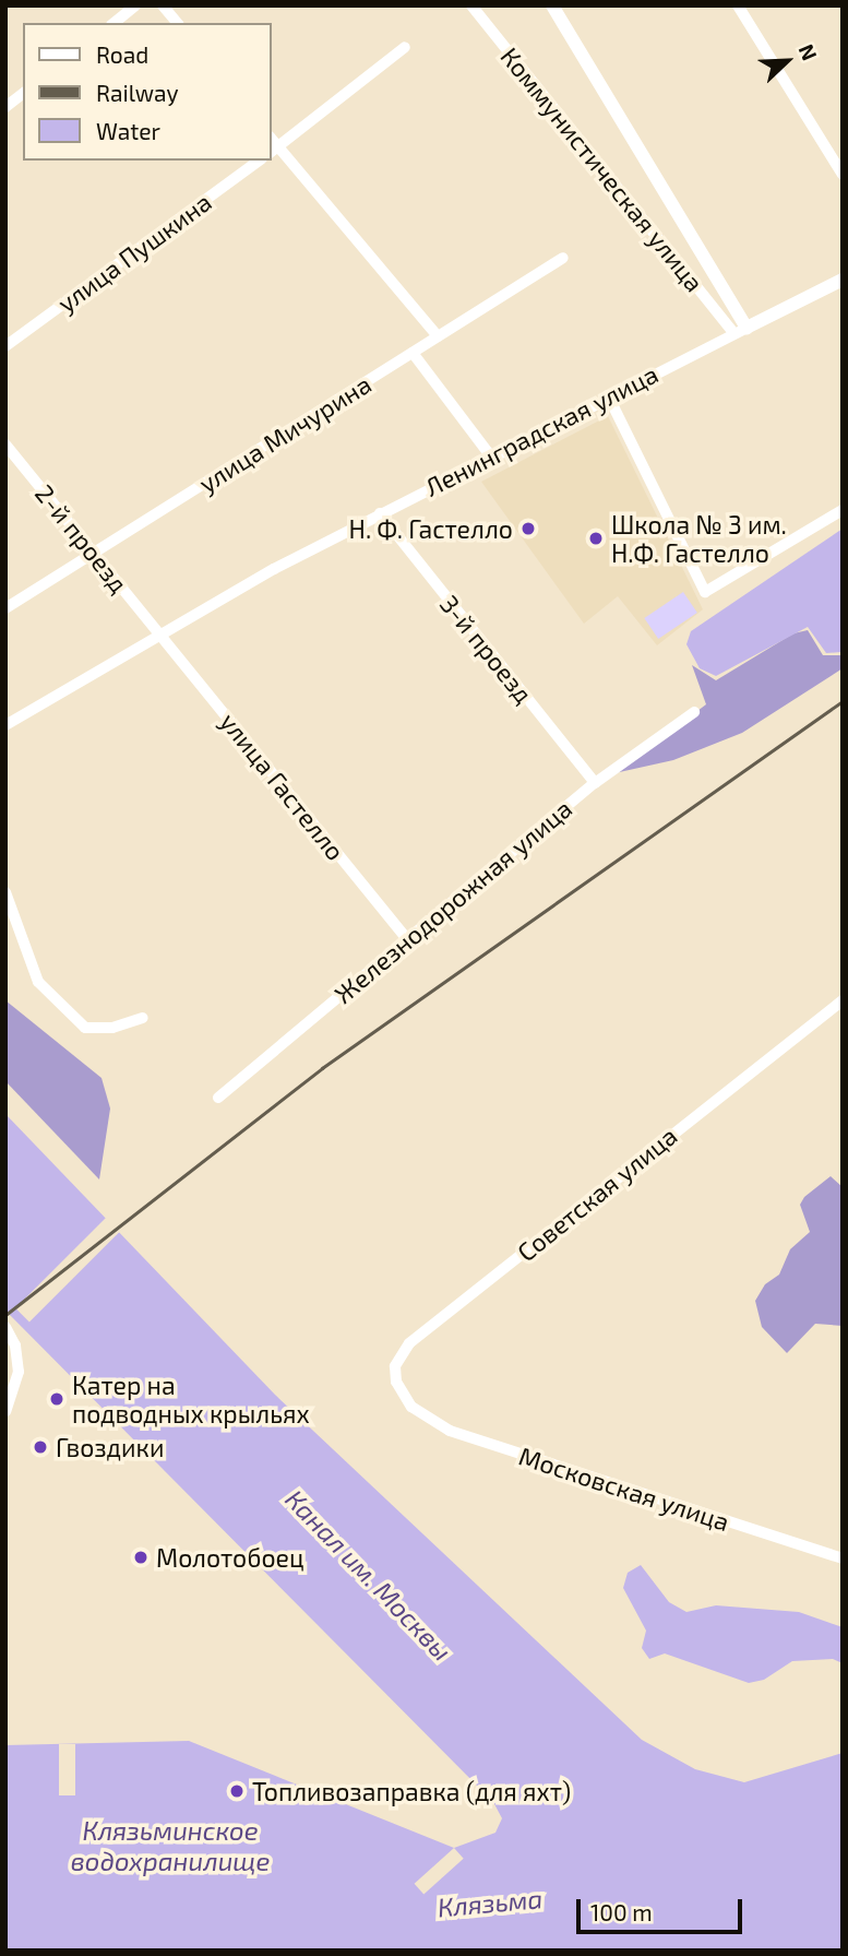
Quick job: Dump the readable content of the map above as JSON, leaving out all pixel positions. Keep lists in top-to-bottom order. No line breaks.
{"streets":{"street":["Коммунистическая улица","улица Пушкина","Ленинградская улица","улица Мичурина","2-й проезд","3-й проезд","улица Гастелло","Железнодорожная улица","Советская улица","Московская улица"]},"crossings":[["Коммунистическая улица","Ленинградская улица"],["Ленинградская улица","2-й проезд"],["Ленинградская улица","3-й проезд"],["Ленинградская улица","улица Гастелло"],["улица Мичурина","2-й проезд"],["2-й проезд","улица Гастелло"],["3-й проезд","Железнодорожная улица"],["улица Гастелло","Железнодорожная улица"],["Советская улица","Московская улица"]],"water":["Канал им. Москвы","Клязьминское водохранилище","Клязьма"],"places":["Н. Ф. Гастелло","Школа № 3 им. Н.Ф. Гастелло","Катер на подводных крыльях","Гвоздики","Молотобоец","Топливозаправка (для яхт)"],"legend":["Road","Railway","Water"],"scale_bar":"100 m","north":"top right"}
